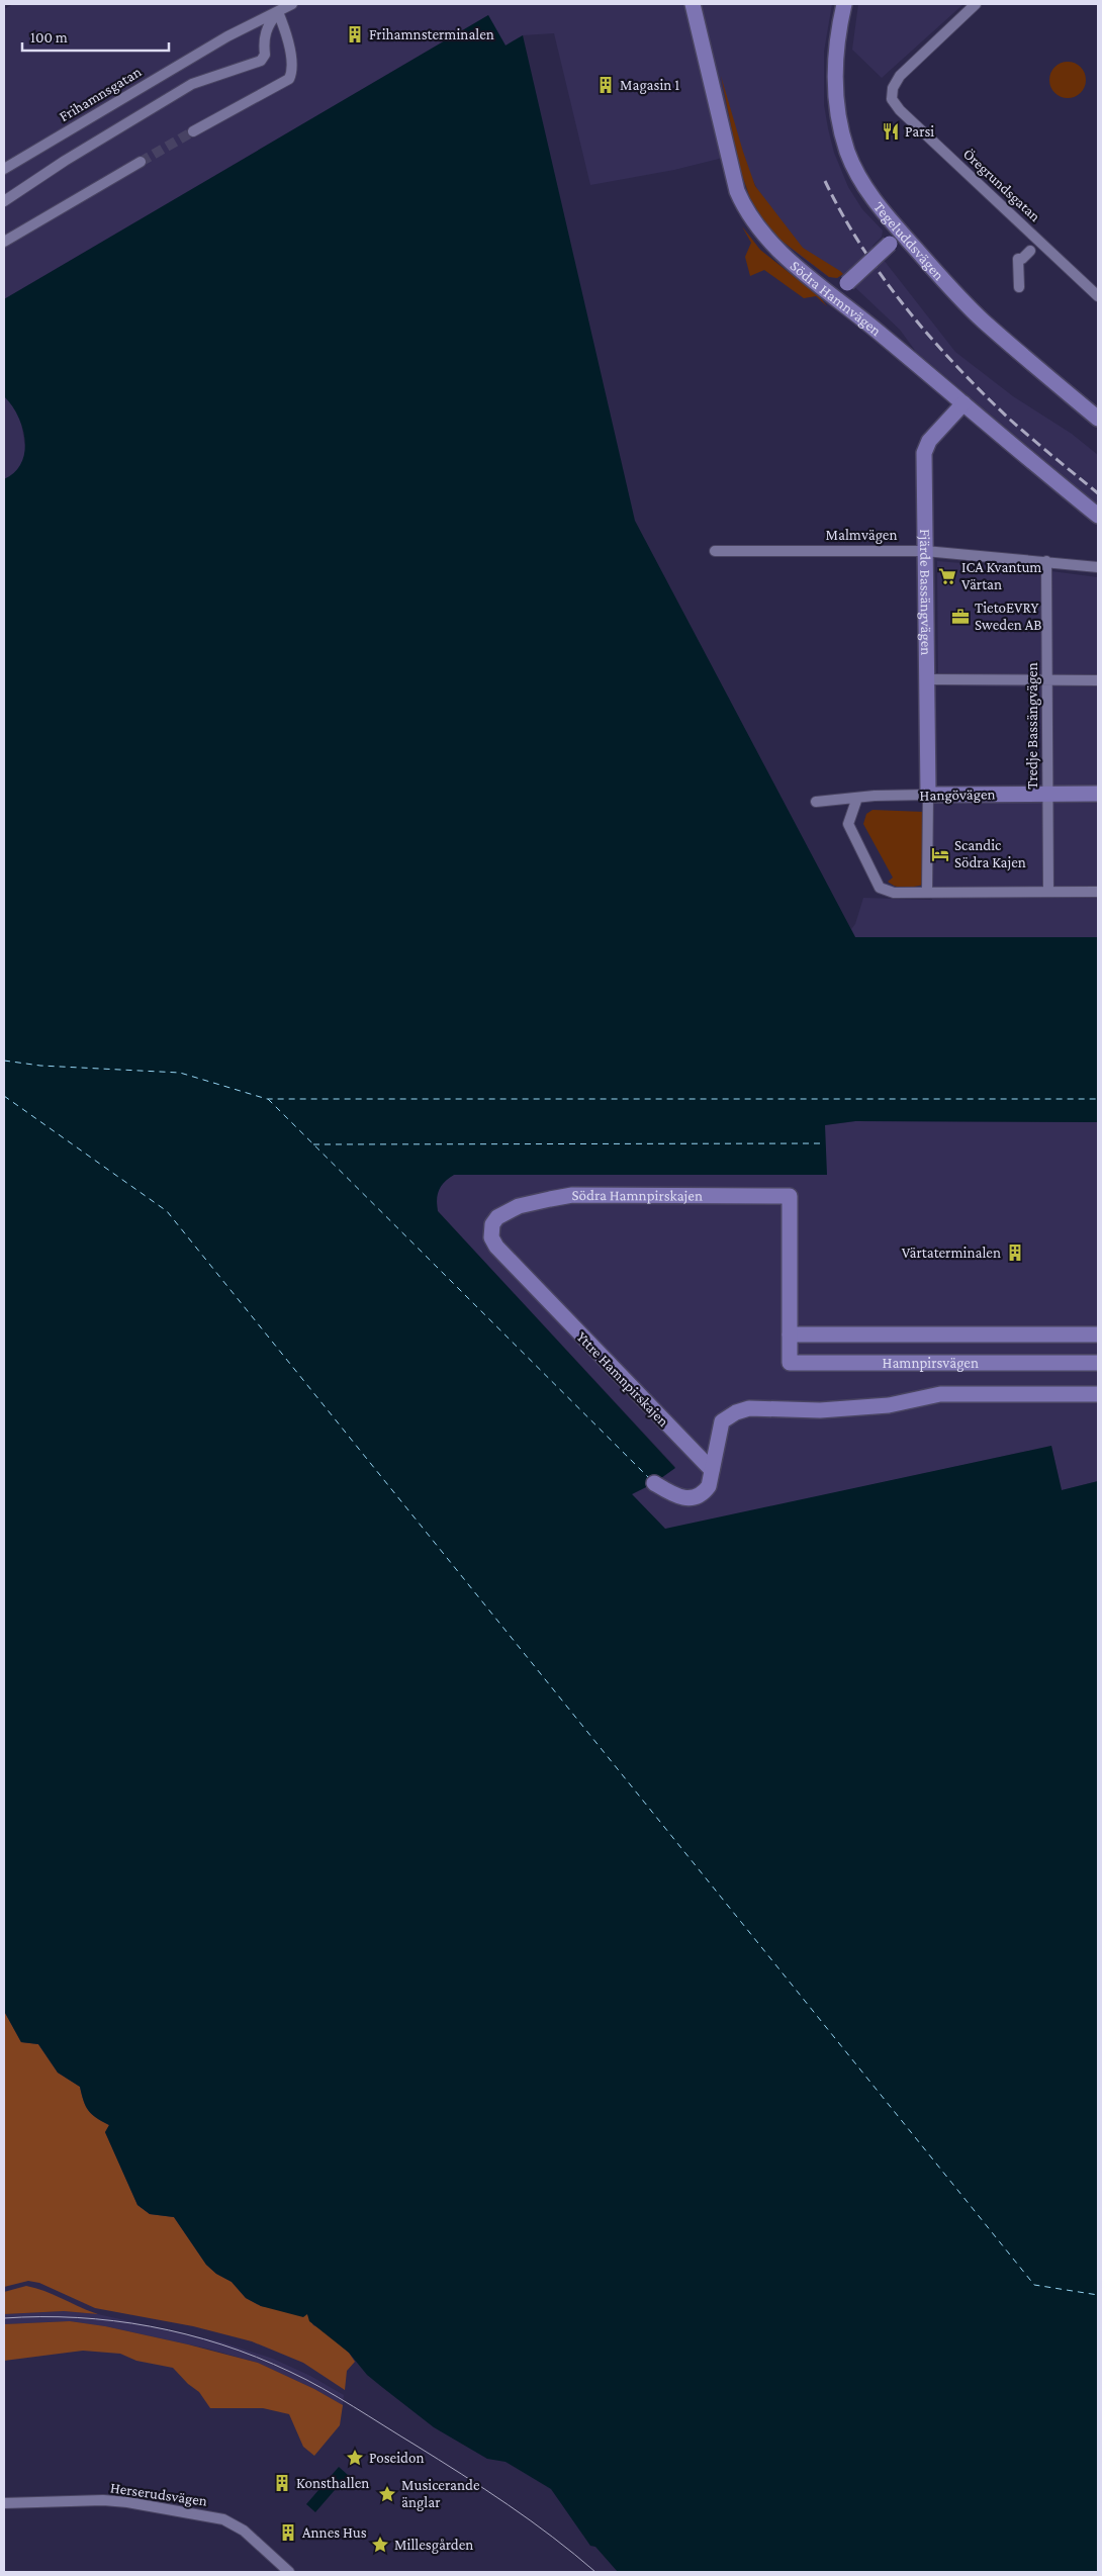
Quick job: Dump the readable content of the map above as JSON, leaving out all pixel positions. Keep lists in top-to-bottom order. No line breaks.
{"streets":{"main road":["Tegeluddsvägen","Södra Hamnvägen","Fjärde Bassängvägen","Hangövägen","Södra Hamnpirskajen","Hamnpirsvägen","Yttre Hamnpirskajen"],"street":["Frihamnsgatan","Öregrundsgatan","Malmvägen","Tredje Bassängvägen","Herserudsvägen"]},"crossings":[["Södra Hamnvägen","Fjärde Bassängvägen"],["Malmvägen","Fjärde Bassängvägen"],["Malmvägen","Tredje Bassängvägen"],["Fjärde Bassängvägen","Hangövägen"],["Tredje Bassängvägen","Hangövägen"],["Södra Hamnpirskajen","Hamnpirsvägen"],["Södra Hamnpirskajen","Yttre Hamnpirskajen"],["Hamnpirsvägen","Yttre Hamnpirskajen"]],"places":{"building":["Frihamnsterminalen","Magasin 1","Värtaterminalen","Konsthallen","Annes Hus"],"restaurant":["Parsi"],"supermarket":["ICA Kvantum Värtan"],"office":["TietoEVRY Sweden AB"],"hotel":["Scandic Södra Kajen"],"place":["Poseidon","Musicerande änglar","Millesgården"]},"scale_bar":"100 m"}
